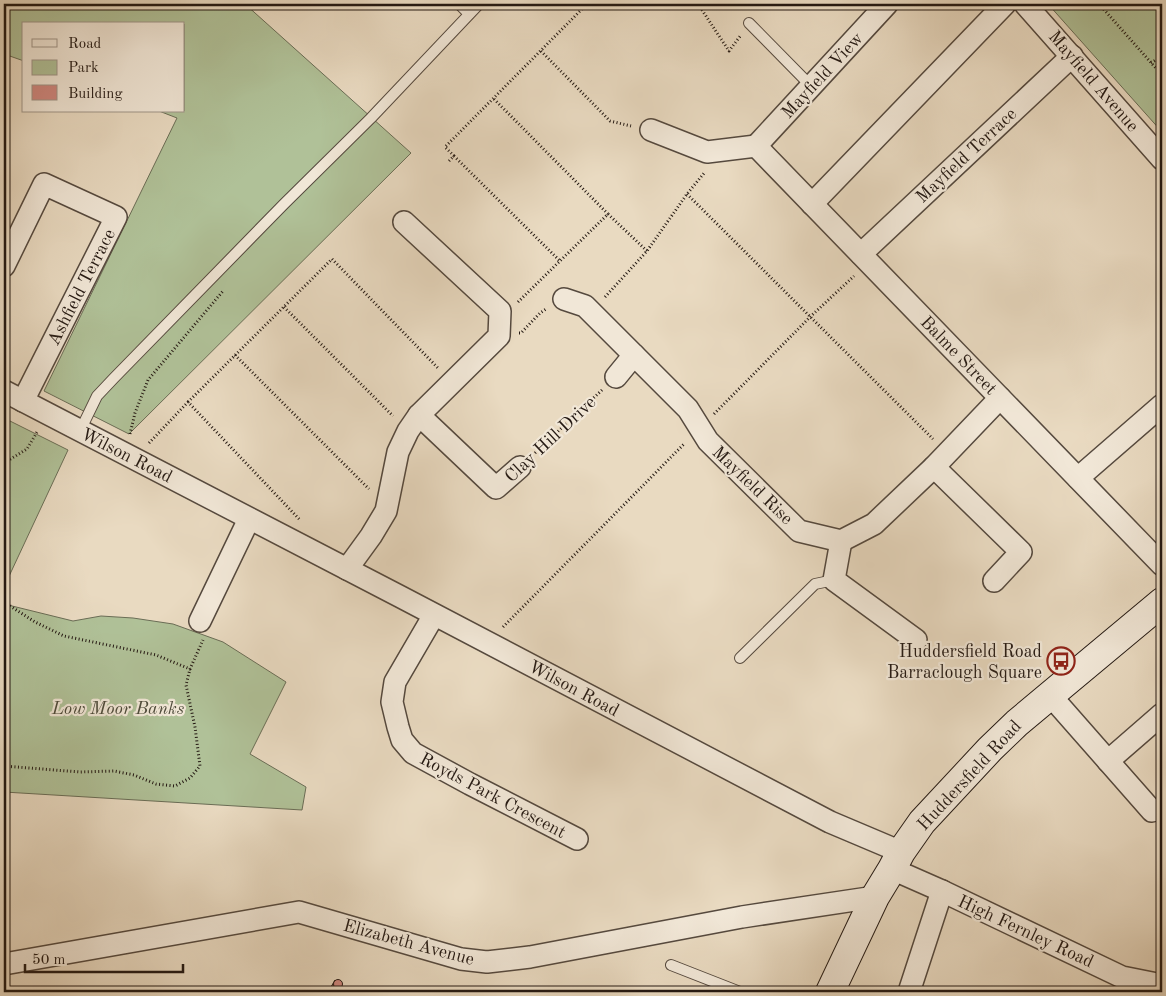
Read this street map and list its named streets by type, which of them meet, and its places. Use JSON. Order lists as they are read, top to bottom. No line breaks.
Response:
{"streets":{"main road":["Huddersfield Road"],"street":["Mayfield View","Mayfield Avenue","Mayfield Terrace","Ashfield Terrace","Balme Street","Clay Hill Drive","Wilson Road","Mayfield Rise","Royds Park Crescent","High Fernley Road","Elizabeth Avenue"]},"crossings":[["Mayfield View","Balme Street"],["Mayfield Avenue","Mayfield Terrace"],["Mayfield Terrace","Balme Street"],["Ashfield Terrace","Wilson Road"],["Wilson Road","Huddersfield Road"],["Wilson Road","Royds Park Crescent"],["Wilson Road","High Fernley Road"],["Huddersfield Road","High Fernley Road"],["Huddersfield Road","Elizabeth Avenue"]],"parks":["Low Moor Banks"],"places":{"bus stop":["Huddersfield Road Barraclough Square"]},"legend":["Road","Park","Building"],"scale_bar":"50 m"}
